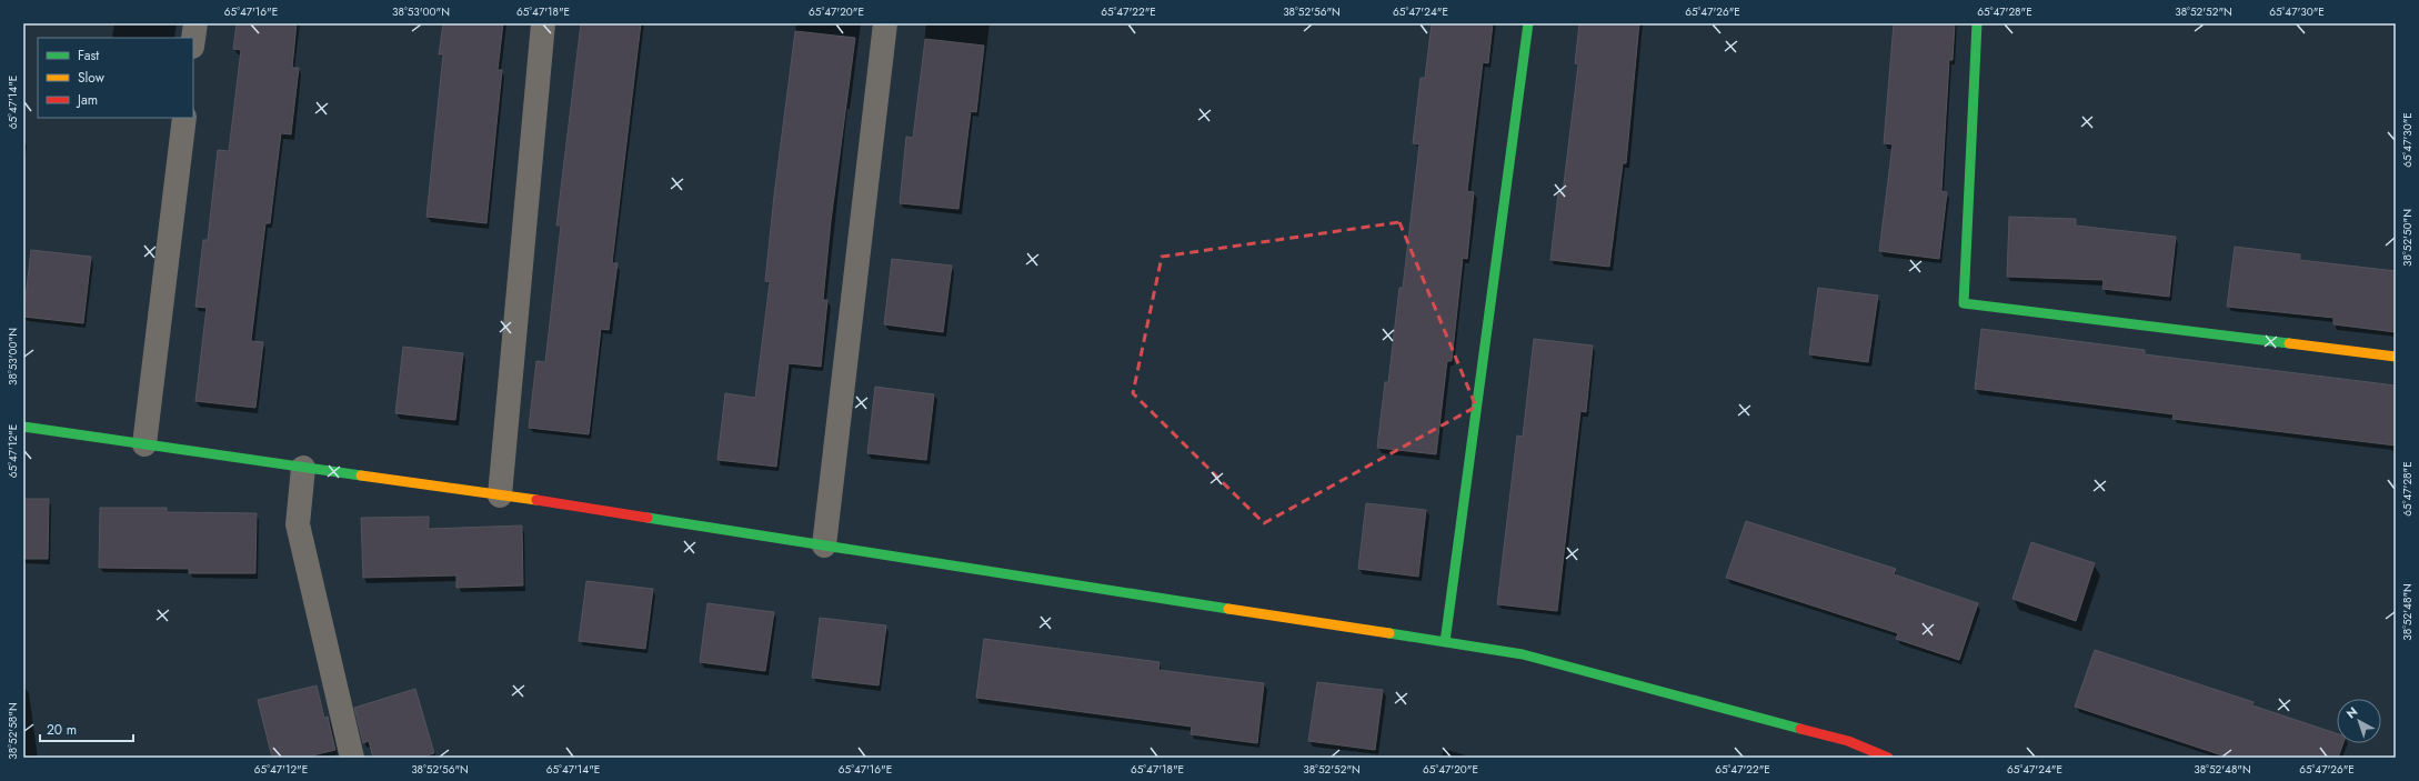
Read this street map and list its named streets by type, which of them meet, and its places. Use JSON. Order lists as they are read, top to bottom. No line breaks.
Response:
{"legend":["Fast","Slow","Jam"],"scale_bar":"20 m","north":"top left","coordinates":["65°47'16\"E","38°53'00\"N","65°47'18\"E","65°47'20\"E","65°47'22\"E","38°52'56\"N","65°47'24\"E","65°47'26\"E","65°47'28\"E","38°52'52\"N","65°47'30\"E","65°47'14\"E","38°52'50\"N","65°47'12\"E","38°52'48\"N","38°52'58\"N"]}
